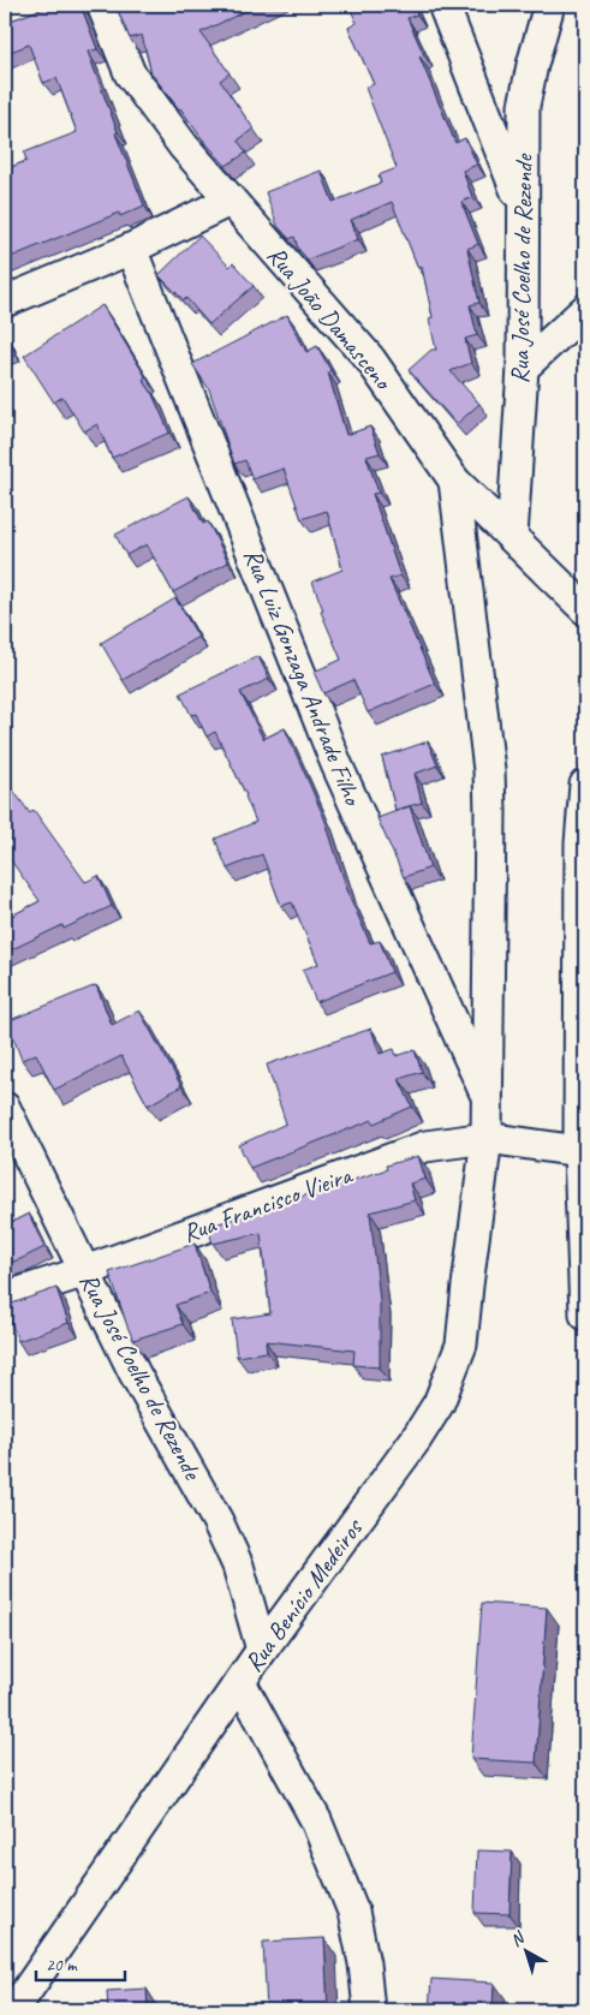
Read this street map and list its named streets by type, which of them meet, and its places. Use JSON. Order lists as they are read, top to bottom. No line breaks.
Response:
{"streets":{"street":["Rua José Coelho de Rezende","Rua João Damasceno","Rua Luiz Gonzaga Andrade Filho","Rua Francisco Vieira","Rua Benício Medeiros"]},"crossings":[["Rua José Coelho de Rezende","Rua João Damasceno"],["Rua José Coelho de Rezende","Rua Francisco Vieira"],["Rua José Coelho de Rezende","Rua Benício Medeiros"],["Rua João Damasceno","Rua Benício Medeiros"],["Rua Luiz Gonzaga Andrade Filho","Rua Benício Medeiros"],["Rua Francisco Vieira","Rua Benício Medeiros"]],"scale_bar":"20 m","north":"top left"}
